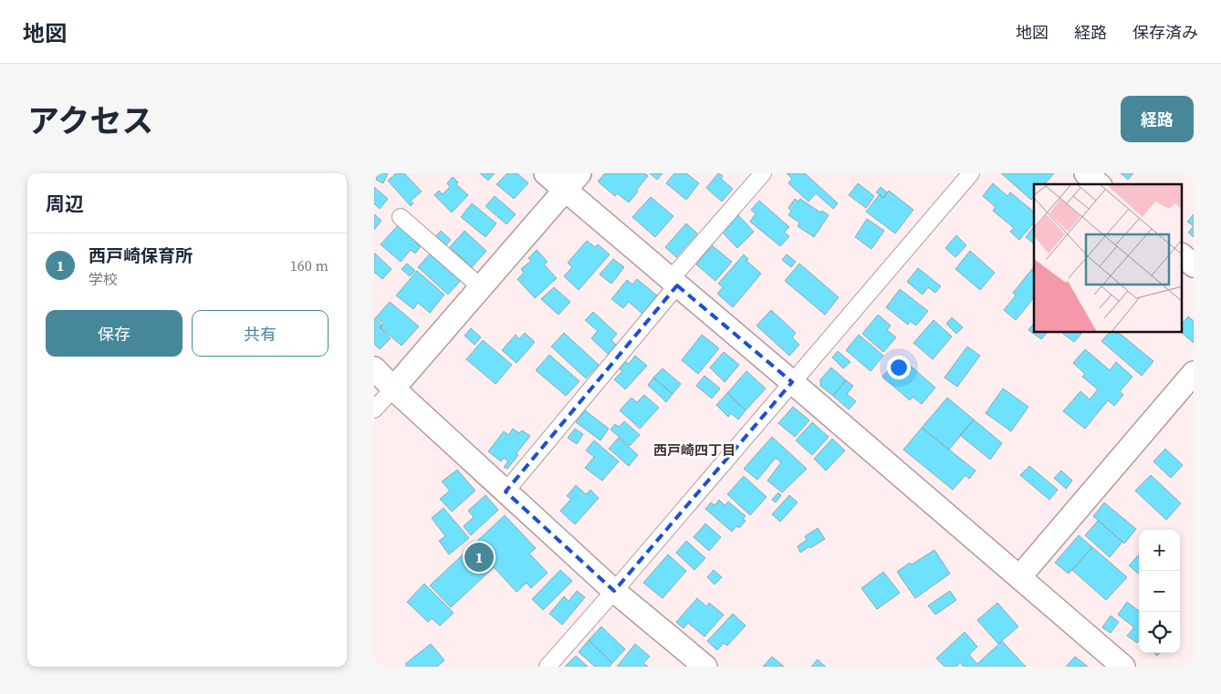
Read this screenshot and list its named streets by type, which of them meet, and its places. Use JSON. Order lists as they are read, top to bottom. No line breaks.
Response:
{"districts":["西戸崎四丁目"],"page":{"header":"地図","nav":["地図","経路","保存済み"],"title":"アクセス","buttons":["経路",["保存","共有"]],"heading":"周辺","list":[{"mark":"1","name":"西戸崎保育所","note":"学校","value":"160 m"}],"map_buttons":["+","−"],"pins":"1"}}
